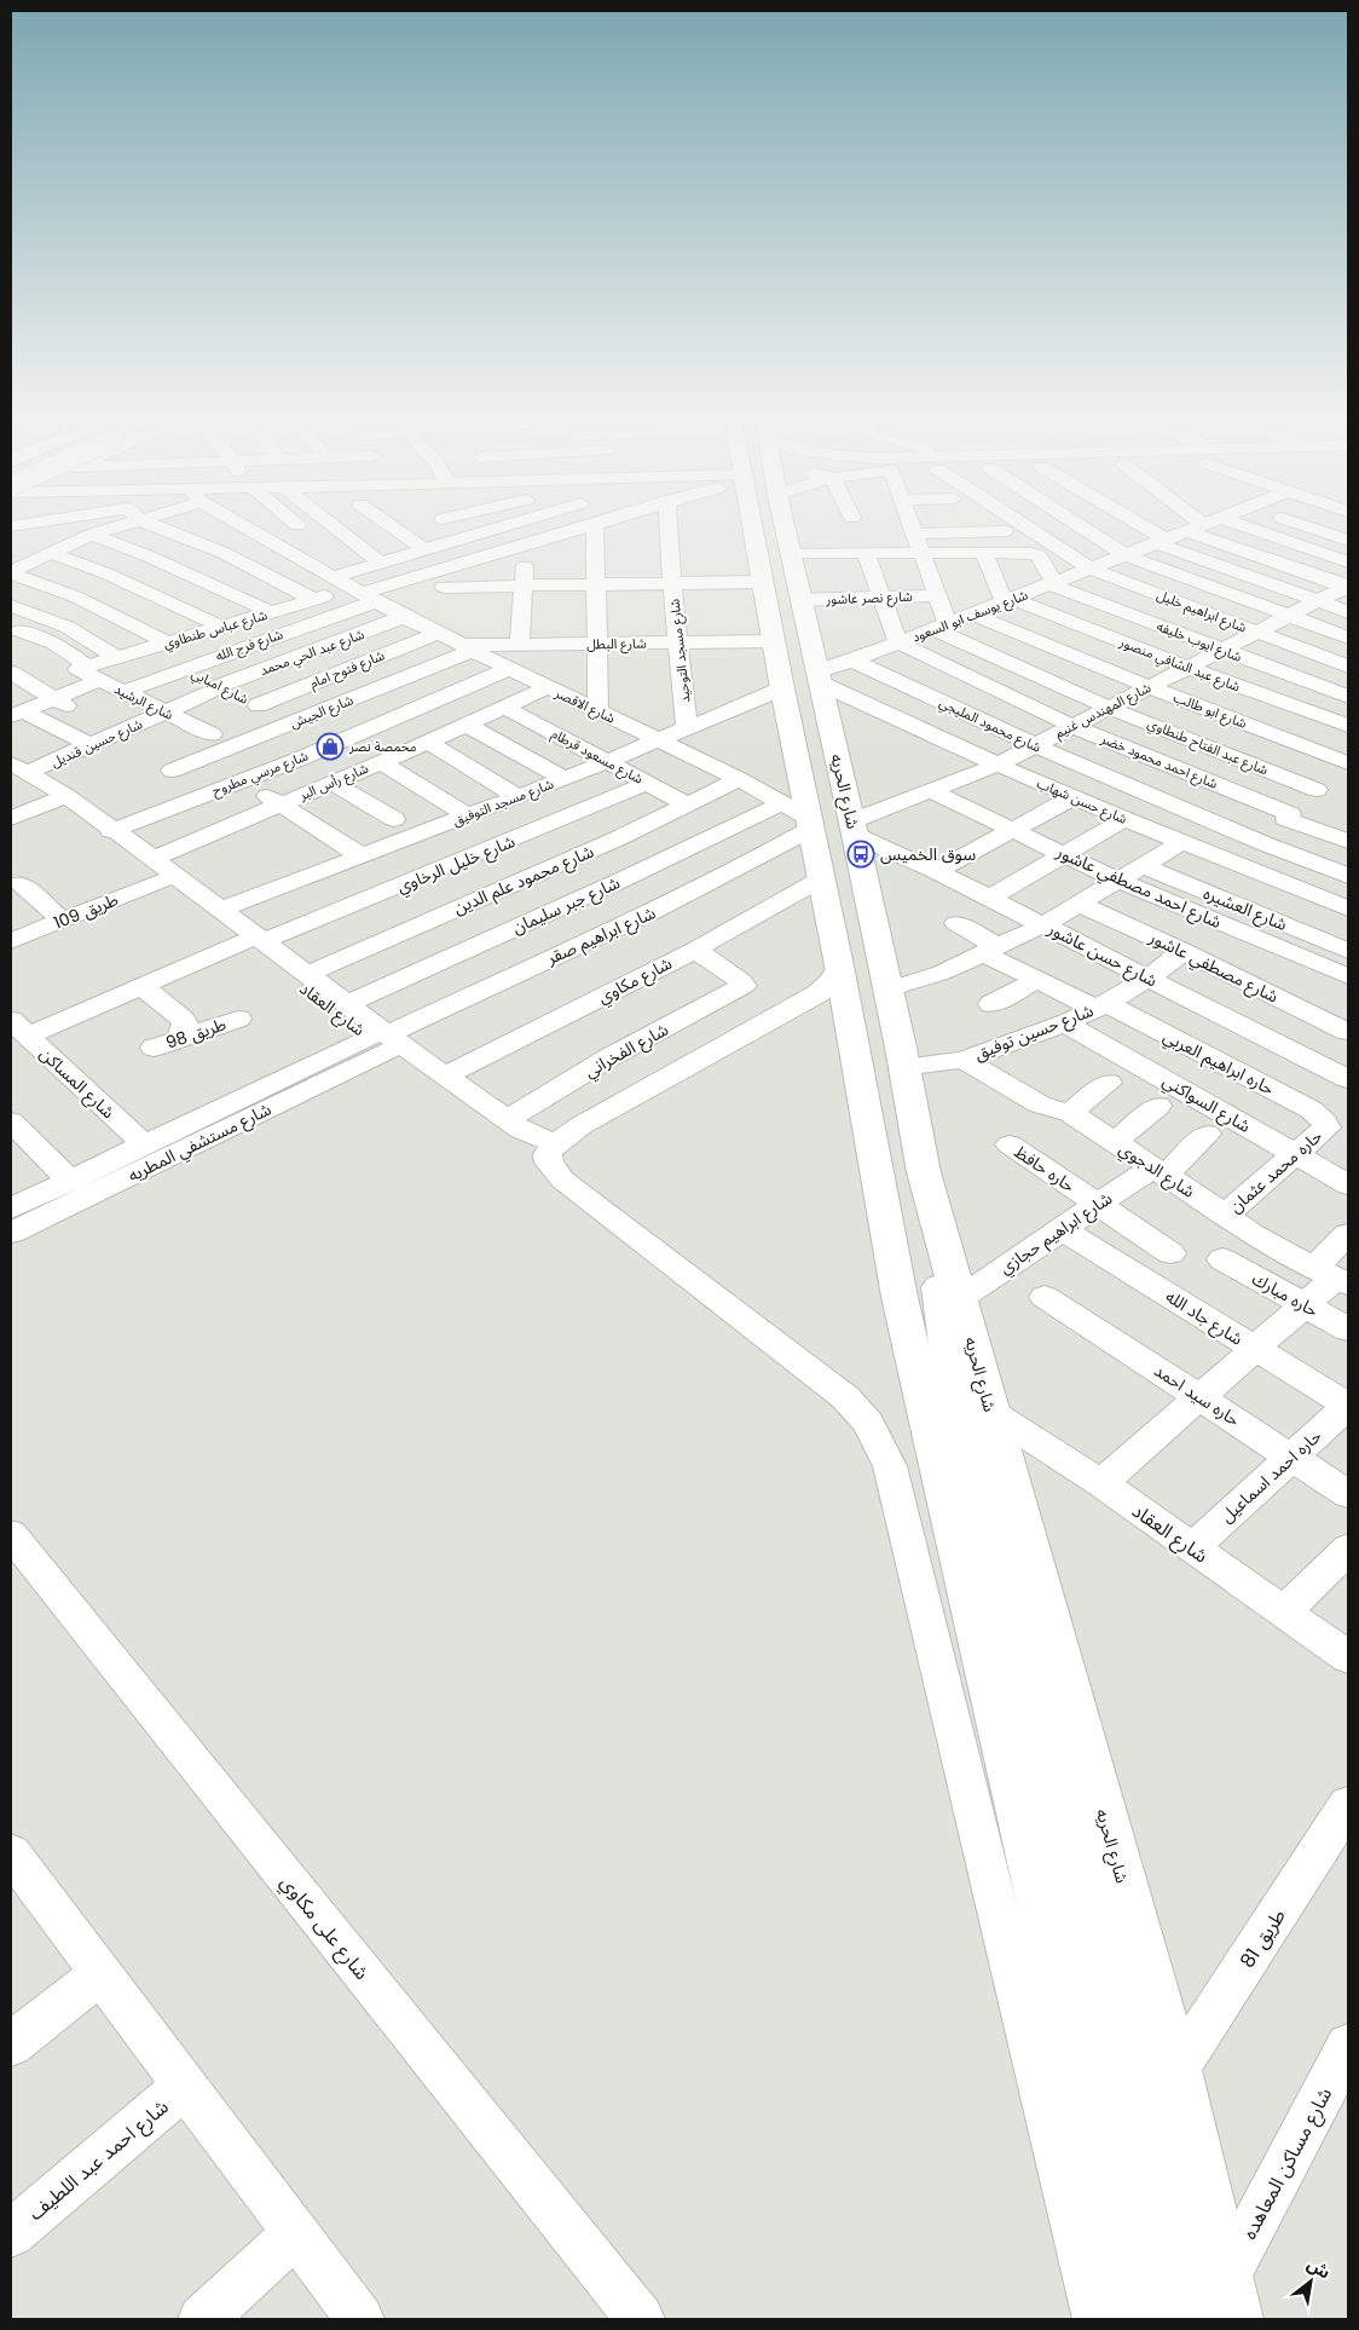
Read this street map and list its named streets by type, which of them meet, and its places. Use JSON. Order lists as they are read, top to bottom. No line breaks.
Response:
{"streets":{"main road":["شارع الحريه"],"street":["شارع نصر عاشور","شارع ابراهيم خليل","شارع يوسف ابو السعود","شارع عباس طنطاوي","شارع ايوب خليفه","شارع البطل","شارع فرج الله","شارع مسجد التوحيد","شارع عبد الحي محمد","شارع عبد الشافي منصور","شارع فتوح امام","شارع امبابي","شارع الرشيد","شارع الاقصر","شارع المهندس غنيم","شارع ابو طالب","شارع الجيش","شارع محمود المليجي","شارع حسين قنديل","شارع عبد الفتاح طنطاوي","شارع مسعود قرطام","شارع احمد محمود خضر","شارع مرسي مطروح","شارع رأس البر","شارع حسن شهاب","شارع مسجد التوفيق","شارع خليل الرخاوي","شارع محمود علم الدين","شارع احمد مصطفي عاشور","شارع جبر سليمان","شارع العشيره","طريق 109","شارع ابراهيم صقر","شارع حسن عاشور","شارع مصطفي عاشور","شارع مكاوي","شارع العقاد","شارع حسين توفيق","طريق 98","شارع الفخراني","حاره ابراهيم العربي","شارع المساكن","شارع السواكني","شارع مستشفي المطريه","حاره حافظ","شارع الدجوي","حاره محمد عثمان","شارع ابراهيم حجازي","حاره مبارك","شارع جاد الله","حاره سيد احمد","حاره احمد اسماعيل","شارع على مكاوي","طريق 81","شارع احمد عبد اللطيف","شارع مساكن المعاهده"]},"crossings":[["شارع نصر عاشور","شارع الحريه"],["شارع ابراهيم خليل","شارع يوسف ابو السعود"],["شارع ابراهيم خليل","شارع المهندس غنيم"],["شارع يوسف ابو السعود","شارع ايوب خليفه"],["شارع يوسف ابو السعود","شارع عبد الشافي منصور"],["شارع يوسف ابو السعود","شارع ابو طالب"],["شارع يوسف ابو السعود","شارع محمود المليجي"],["شارع يوسف ابو السعود","شارع عبد الفتاح طنطاوي"],["شارع يوسف ابو السعود","شارع احمد محمود خضر"],["شارع يوسف ابو السعود","شارع الحريه"],["شارع يوسف ابو السعود","شارع حسن شهاب"],["شارع عباس طنطاوي","شارع فرج الله"],["شارع عباس طنطاوي","شارع امبابي"],["شارع عباس طنطاوي","شارع الرشيد"],["شارع عباس طنطاوي","شارع الاقصر"],["شارع ايوب خليفه","شارع المهندس غنيم"],["شارع البطل","شارع مسجد التوحيد"],["شارع البطل","شارع الاقصر"],["شارع البطل","شارع الجيش"],["شارع البطل","شارع الحريه"],["شارع فرج الله","شارع امبابي"],["شارع فرج الله","شارع الرشيد"],["شارع فرج الله","شارع الاقصر"],["شارع مسجد التوحيد","شارع مسجد التوفيق"],["شارع عبد الحي محمد","شارع امبابي"],["شارع عبد الحي محمد","شارع الرشيد"],["شارع عبد الحي محمد","شارع الاقصر"],["شارع عبد الحي محمد","شارع حسين قنديل"],["شارع عبد الشافي منصور","شارع المهندس غنيم"],["شارع فتوح امام","شارع امبابي"],["شارع فتوح امام","شارع الاقصر"],["شارع امبابي","شارع الجيش"],["شارع الرشيد","شارع حسين قنديل"],["شارع الاقصر","شارع الجيش"],["شارع الاقصر","شارع مرسي مطروح"],["شارع الاقصر","شارع رأس البر"],["شارع الاقصر","شارع الحريه"],["شارع الاقصر","شارع مسجد التوفيق"],["شارع الاقصر","شارع محمود علم الدين"],["شارع الاقصر","شارع جبر سليمان"],["شارع الاقصر","شارع ابراهيم صقر"],["شارع المهندس غنيم","شارع ابو طالب"],["شارع المهندس غنيم","شارع محمود المليجي"],["شارع المهندس غنيم","شارع عبد الفتاح طنطاوي"],["شارع المهندس غنيم","شارع احمد محمود خضر"],["شارع المهندس غنيم","شارع الحريه"],["شارع المهندس غنيم","شارع حسن شهاب"],["شارع المهندس غنيم","شارع احمد مصطفي عاشور"],["شارع المهندس غنيم","شارع حسن عاشور"],["شارع ابو طالب","شارع عبد الفتاح طنطاوي"],["شارع حسين قنديل","شارع العقاد"],["شارع مسعود قرطام","شارع رأس البر"],["شارع مسعود قرطام","شارع مسجد التوفيق"],["شارع مسعود قرطام","شارع خليل الرخاوي"],["شارع مسعود قرطام","شارع محمود علم الدين"],["شارع مرسي مطروح","شارع العقاد"],["شارع رأس البر","طريق 109"],["شارع رأس البر","شارع العقاد"],["شارع الحريه","شارع حسن شهاب"],["شارع الحريه","شارع مسجد التوفيق"],["شارع الحريه","شارع ابراهيم صقر"],["شارع الحريه","شارع حسن عاشور"],["شارع الحريه","شارع مكاوي"],["شارع الحريه","شارع العقاد"],["شارع الحريه","شارع حسين توفيق"],["شارع الحريه","شارع ابراهيم حجازي"],["شارع الحريه","طريق 81"],["شارع الحريه","شارع مساكن المعاهده"],["شارع مسجد التوفيق","شارع العقاد"],["شارع خليل الرخاوي","شارع العقاد"],["شارع خليل الرخاوي","شارع المساكن"],["شارع محمود علم الدين","شارع العقاد"],["شارع جبر سليمان","شارع العقاد"],["طريق 109","شارع العقاد"],["شارع ابراهيم صقر","شارع العقاد"],["شارع ابراهيم صقر","شارع مستشفي المطريه"],["شارع حسن عاشور","شارع حسين توفيق"],["شارع مصطفي عاشور","شارع حسين توفيق"],["شارع مكاوي","شارع العقاد"],["شارع مكاوي","شارع الفخراني"],["شارع العقاد","شارع الفخراني"],["شارع العقاد","شارع مستشفي المطريه"],["شارع العقاد","حاره احمد اسماعيل"],["شارع حسين توفيق","حاره ابراهيم العربي"],["شارع حسين توفيق","شارع السواكني"],["شارع حسين توفيق","شارع الدجوي"],["حاره ابراهيم العربي","حاره محمد عثمان"],["شارع المساكن","شارع مستشفي المطريه"],["شارع السواكني","حاره محمد عثمان"],["حاره حافظ","شارع ابراهيم حجازي"],["شارع الدجوي","حاره محمد عثمان"],["شارع الدجوي","شارع ابراهيم حجازي"],["شارع ابراهيم حجازي","شارع جاد الله"],["شارع جاد الله","حاره احمد اسماعيل"],["حاره سيد احمد","حاره احمد اسماعيل"]],"places":{"shop":["محمصة نصر"],"bus stop":["سوق الخميس"]},"north":"top right"}
